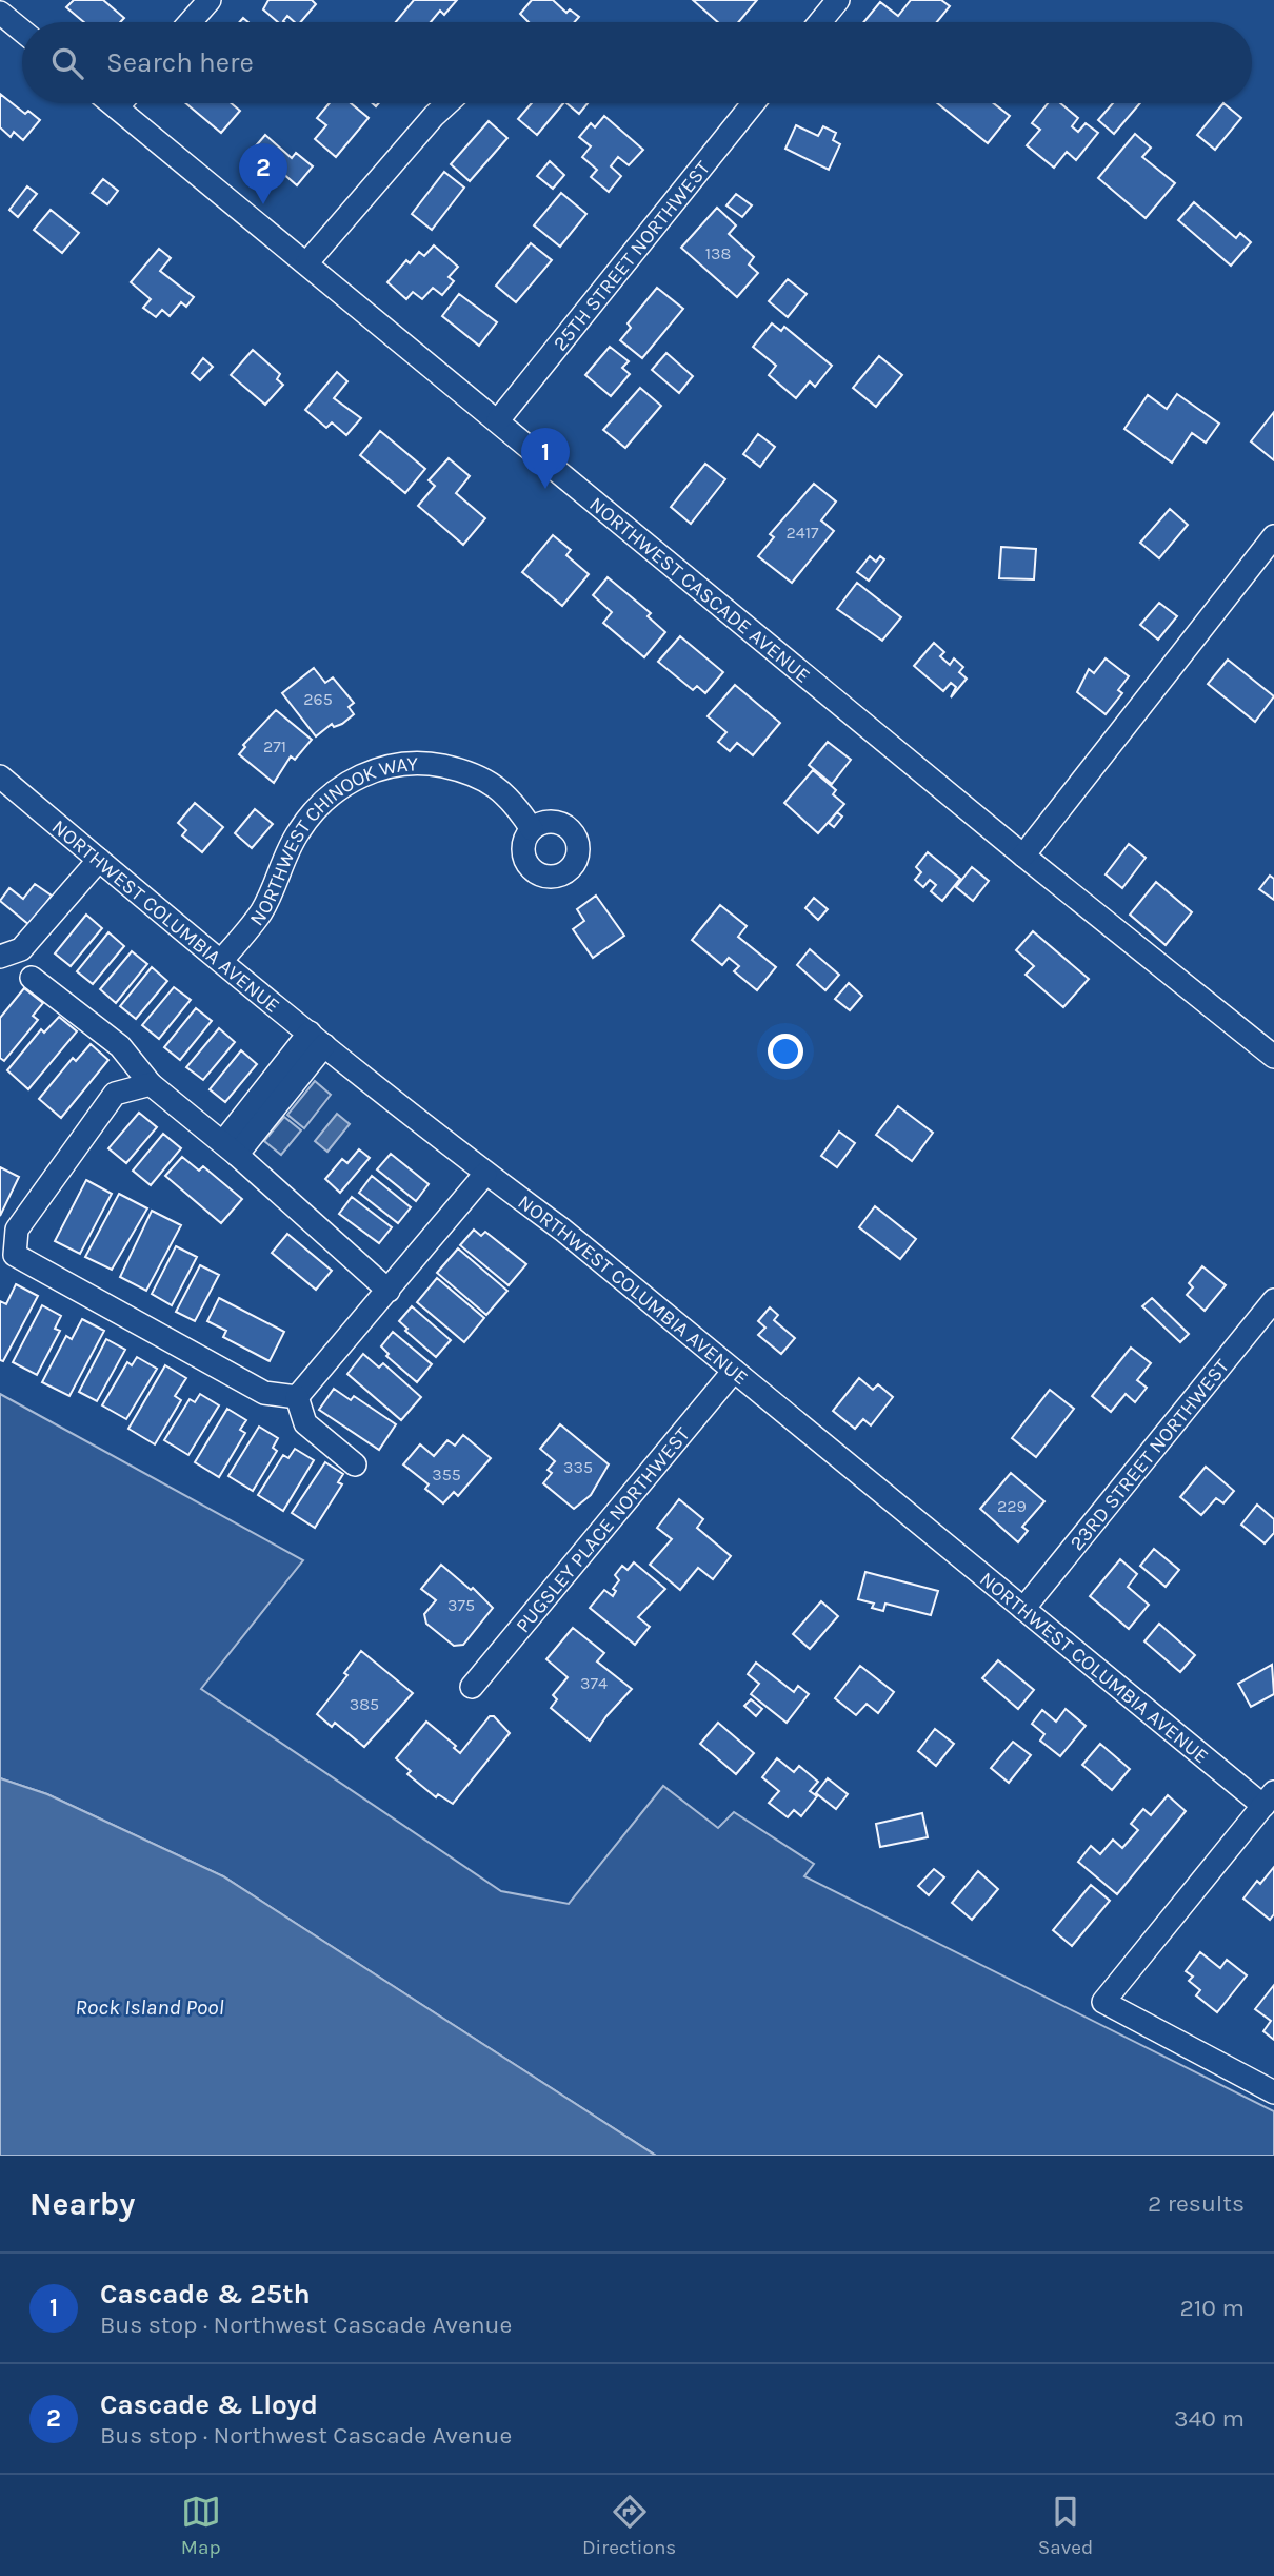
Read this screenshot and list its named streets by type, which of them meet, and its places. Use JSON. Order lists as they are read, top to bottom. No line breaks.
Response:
{"streets":{"street":["25TH STREET NORTHWEST","NORTHWEST CASCADE AVENUE","NORTHWEST CHINOOK WAY","NORTHWEST COLUMBIA AVENUE","23RD STREET NORTHWEST","PUGSLEY PLACE NORTHWEST"]},"crossings":[["25TH STREET NORTHWEST","NORTHWEST CASCADE AVENUE"],["NORTHWEST CHINOOK WAY","NORTHWEST COLUMBIA AVENUE"],["NORTHWEST COLUMBIA AVENUE","23RD STREET NORTHWEST"],["NORTHWEST COLUMBIA AVENUE","PUGSLEY PLACE NORTHWEST"]],"water":["Rock Island Pool"],"house_numbers":["138","2417","265","271","335","355","229","375","374","385"],"page":{"search":"Search here","pins":["2","1"],"heading":["Nearby","2 results"],"list":[{"mark":"1","name":"Cascade & 25th","note":"Bus stop · Northwest Cascade Avenue","value":"210 m"},{"mark":"2","name":"Cascade & Lloyd","note":"Bus stop · Northwest Cascade Avenue","value":"340 m"}],"nav":["Map","Directions","Saved"]}}
